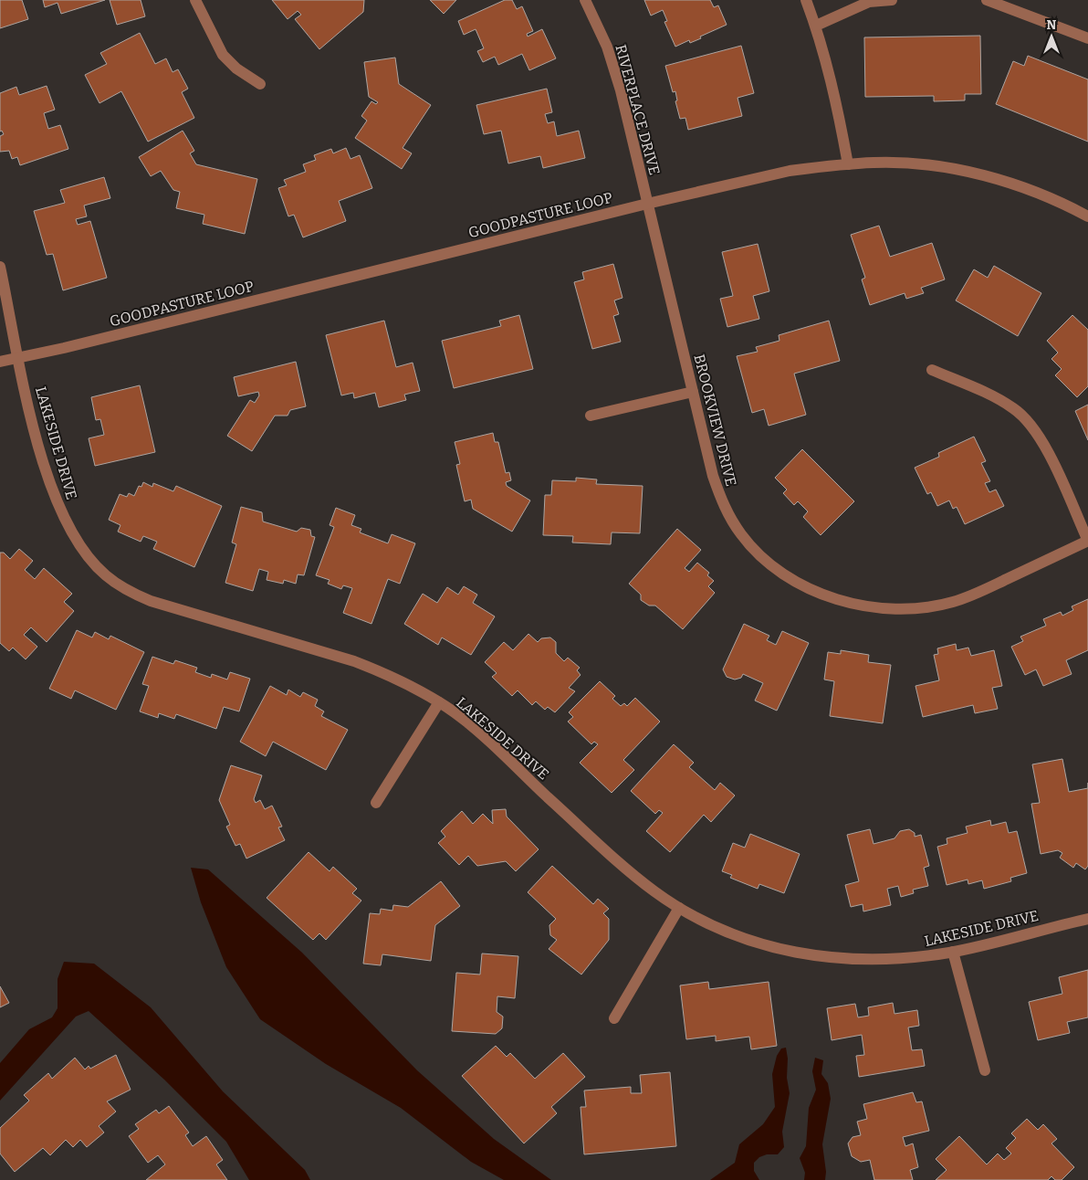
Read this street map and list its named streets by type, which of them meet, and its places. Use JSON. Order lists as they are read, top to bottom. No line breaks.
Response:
{"streets":{"street":["RIVERPLACE DRIVE","GOODPASTURE LOOP","BROOKVIEW DRIVE","LAKESIDE DRIVE"]},"crossings":[["RIVERPLACE DRIVE","GOODPASTURE LOOP"],["RIVERPLACE DRIVE","BROOKVIEW DRIVE"],["GOODPASTURE LOOP","BROOKVIEW DRIVE"],["GOODPASTURE LOOP","LAKESIDE DRIVE"]],"north":"top"}
